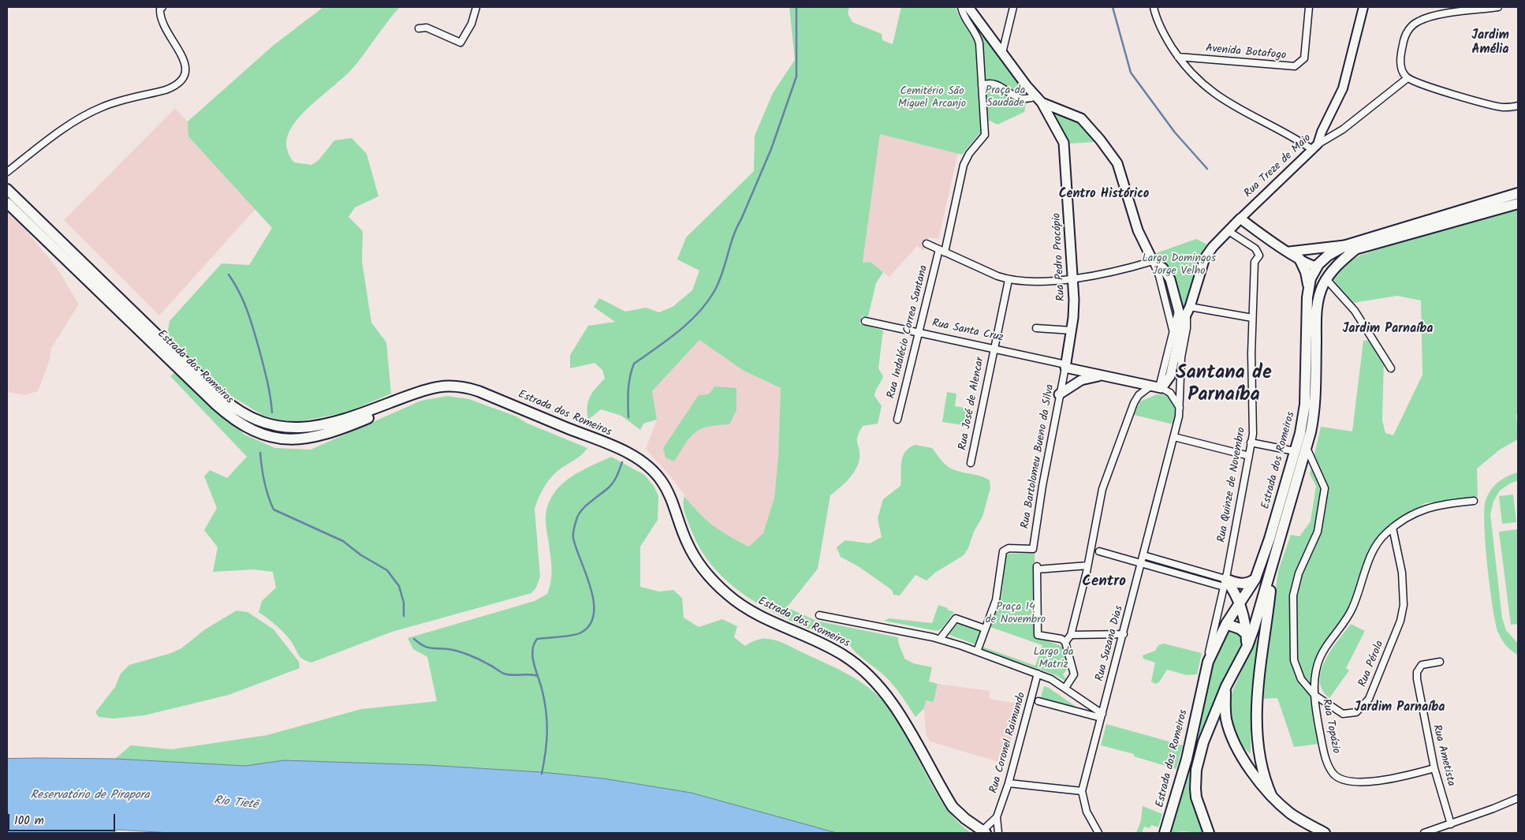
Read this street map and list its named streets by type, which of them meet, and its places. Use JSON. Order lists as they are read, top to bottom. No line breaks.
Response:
{"streets":{"main road":["Rua Treze de Maio","Rua Pedro Procópio","Rua Santa Cruz","Estrada dos Romeiros"],"street":["Avenida Botafogo","Rua Indalécio Correa Santana","Rua José de Alencar","Rua Bartolomeu Bueno da Silva","Rua Quinze de Novembro","Rua Suzana Dias","Rua Pérola","Rua Topázio","Rua Coronel Raimundo","Rua Ametista"]},"crossings":[["Rua Treze de Maio","Rua Quinze de Novembro"],["Rua Treze de Maio","Rua Suzana Dias"],["Rua Pedro Procópio","Rua Santa Cruz"],["Rua Pedro Procópio","Rua Bartolomeu Bueno da Silva"],["Rua Santa Cruz","Rua Indalécio Correa Santana"],["Rua Santa Cruz","Rua José de Alencar"],["Rua Santa Cruz","Rua Bartolomeu Bueno da Silva"],["Estrada dos Romeiros","Rua Quinze de Novembro"],["Estrada dos Romeiros","Rua Coronel Raimundo"],["Rua Pérola","Rua Topázio"],["Rua Topázio","Rua Ametista"]],"districts":["Jardim Amélia","Centro Histórico","Jardim Parnaíba","Santana de Parnaíba","Centro","Jardim Parnaíba"],"water":["Reservatório de Pirapora","Rio Tietê"],"parks":["Praça da Saudade","Cemitério São Miguel Arcanjo","Largo Domingos Jorge Velho","Praça 14 de Novembro","Largo da Matriz"],"scale_bar":"100 m"}
